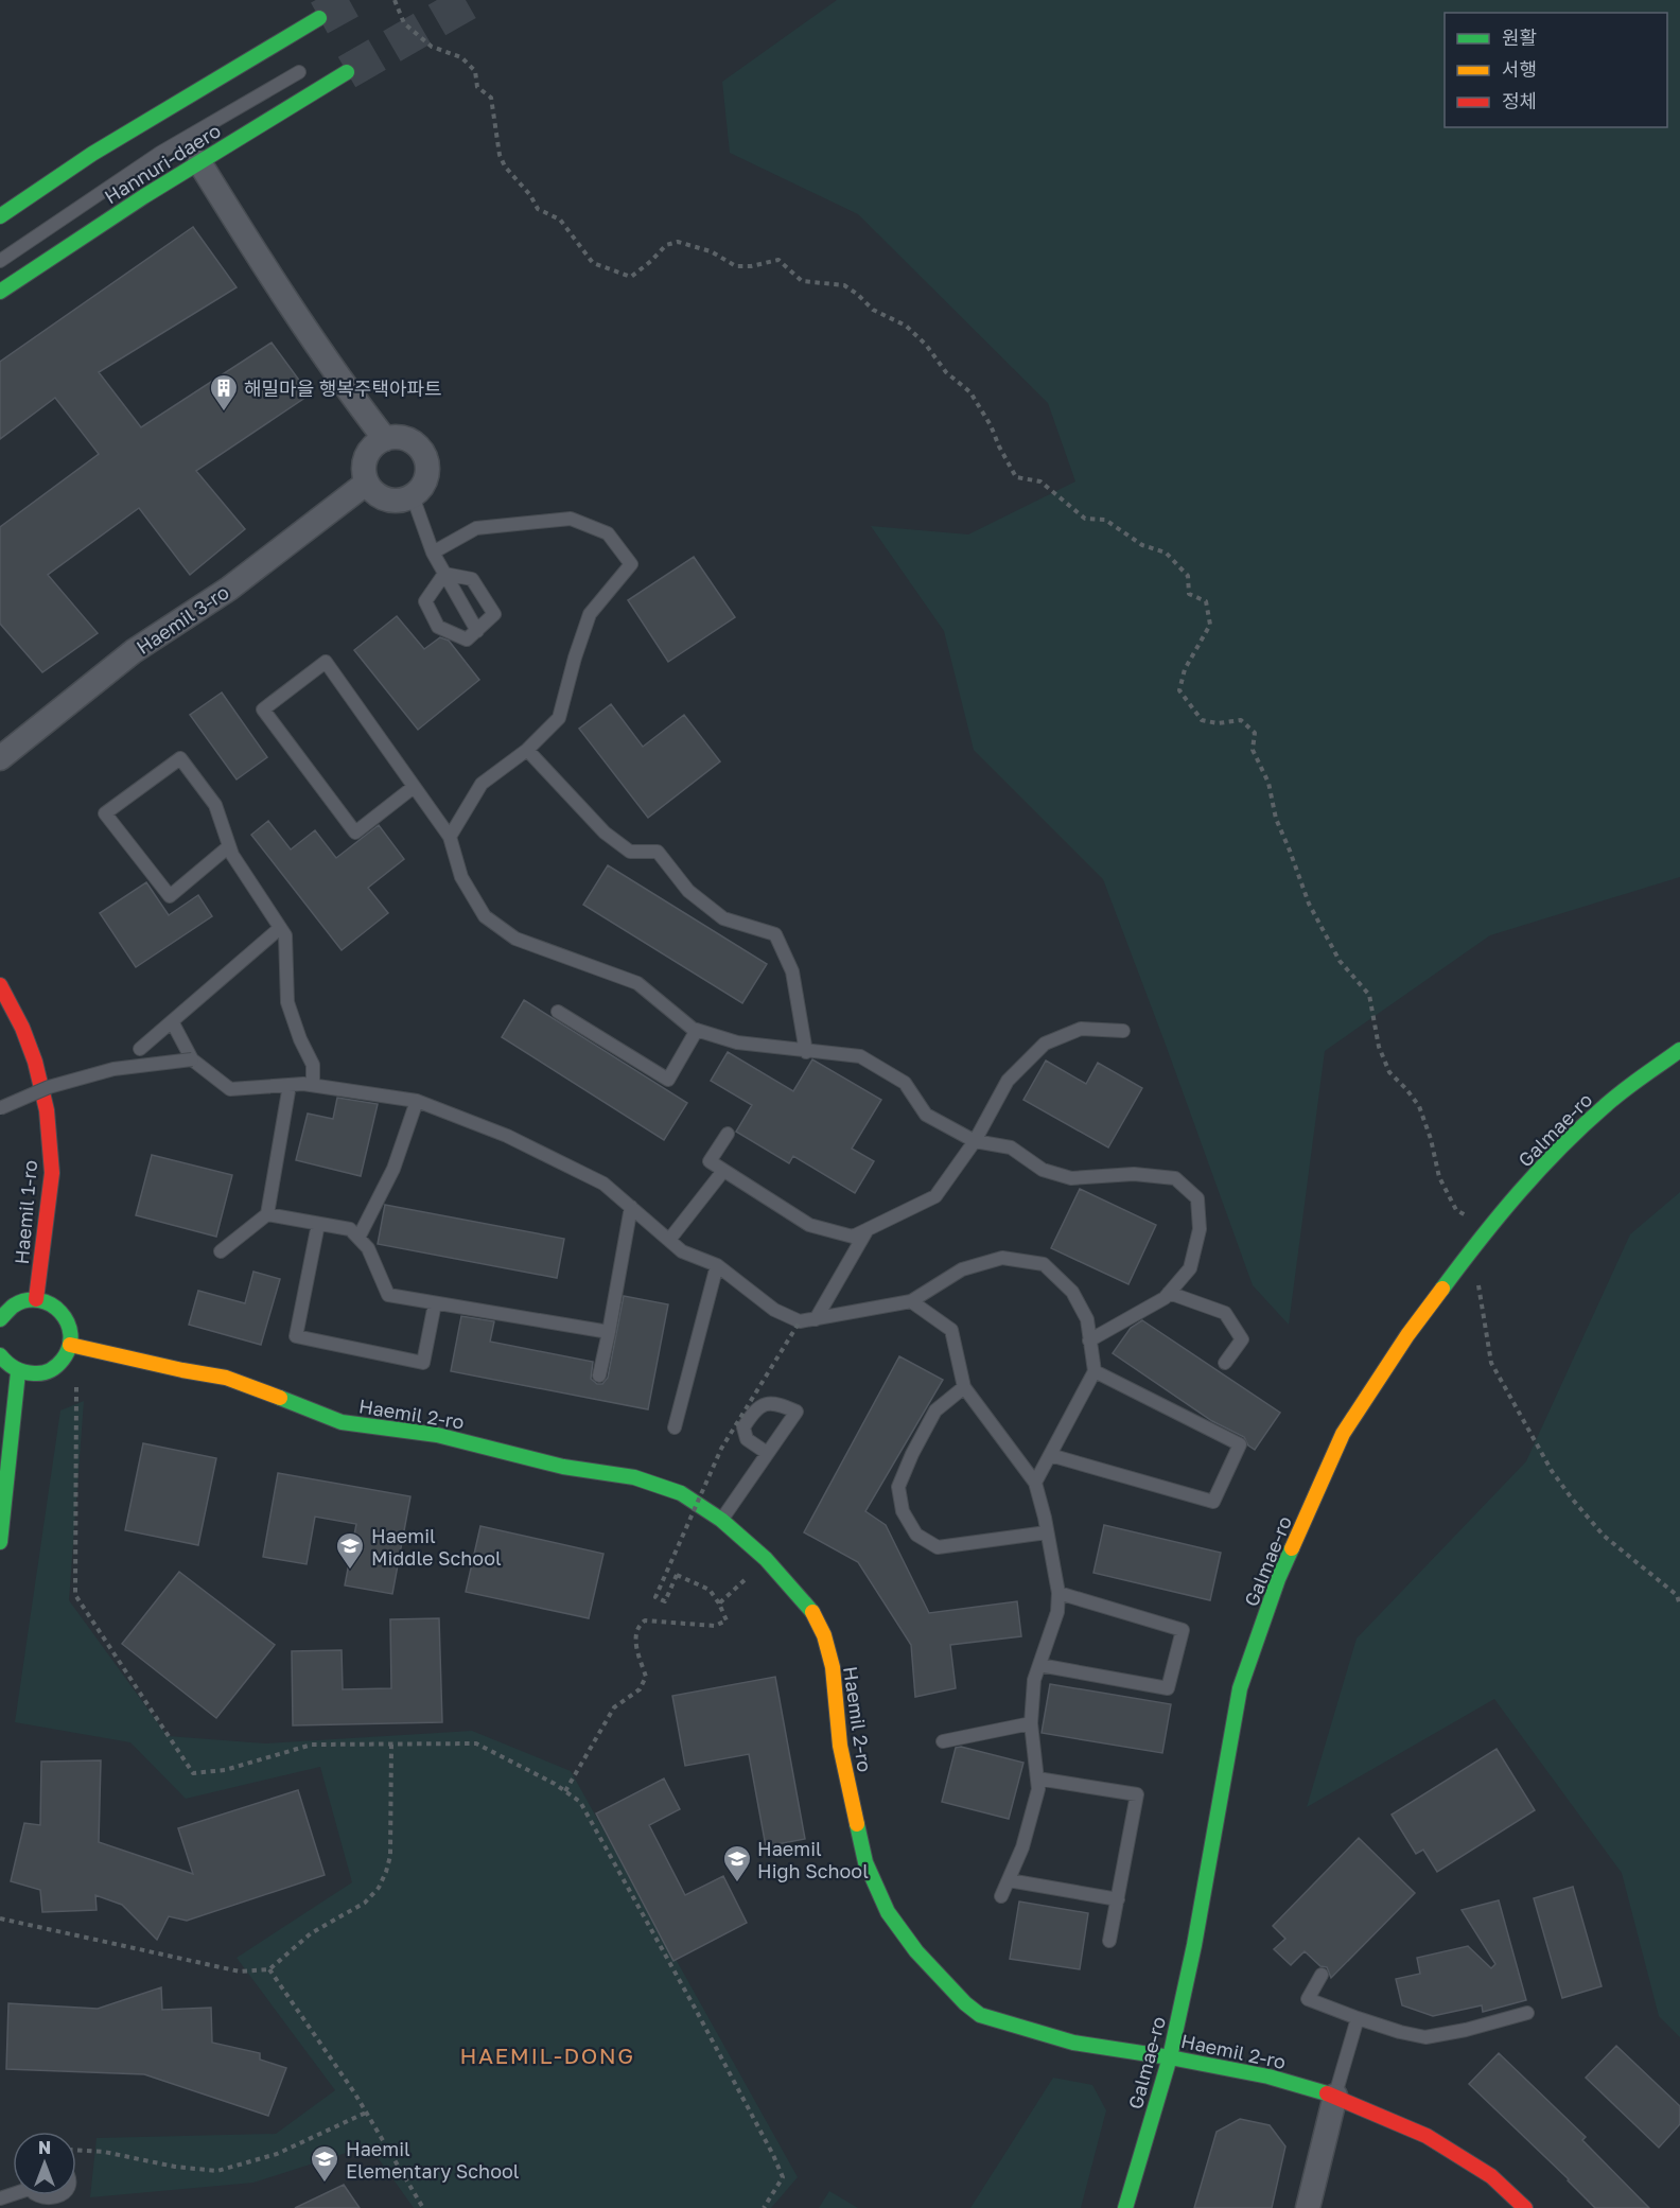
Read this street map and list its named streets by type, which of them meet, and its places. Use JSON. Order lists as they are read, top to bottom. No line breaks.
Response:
{"streets":{"street":["Hannuri-daero","Haemil 3-ro","Galmae-ro","Haemil 1-ro","Haemil 2-ro"]},"crossings":[["Galmae-ro","Haemil 2-ro"]],"districts":["HAEMIL-DONG"],"places":{"building":["해밀마을 행복주택아파트"],"school or university":["Haemil Middle School","Haemil High School","Haemil Elementary School"]},"legend":["원활","서행","정체"],"north":"top"}
